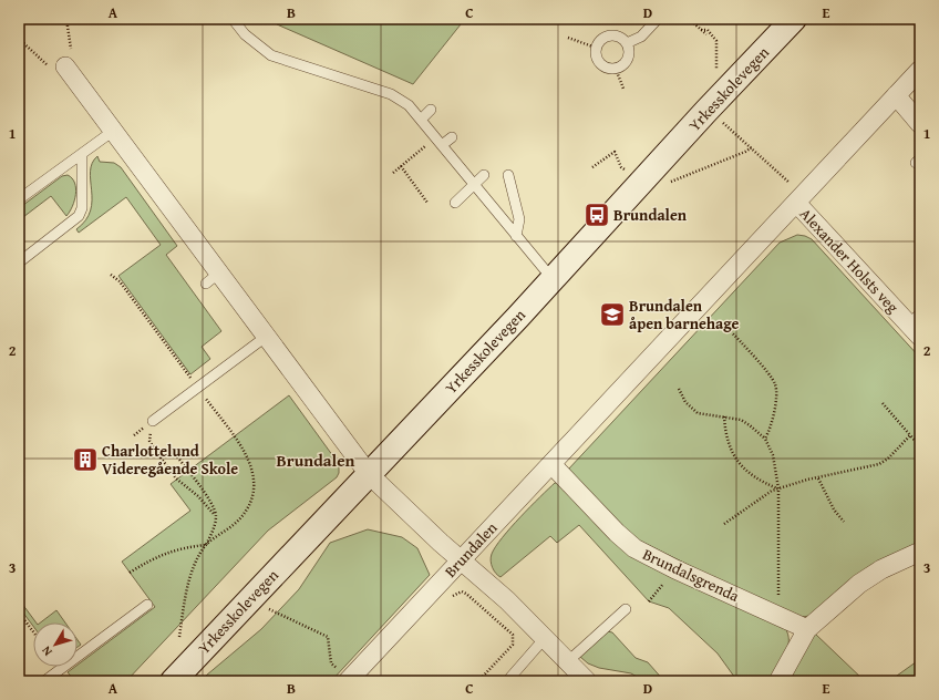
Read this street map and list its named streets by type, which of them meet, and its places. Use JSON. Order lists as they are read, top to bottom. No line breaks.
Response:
{"streets":{"street":["Yrkesskolevegen","Alexander Holsts veg","Brundalen","Brundalsgrenda"]},"crossings":[["Alexander Holsts veg","Brundalen"],["Brundalen","Brundalsgrenda"]],"districts":["Brundalen"],"places":{"bus stop":["Brundalen"],"school or university":["Brundalen åpen barnehage"],"building":["Charlottelund Videregående Skole"]},"north":"bottom left","grid":{"columns":["A","B","C","D","E"],"rows":["1","2","3"]}}
